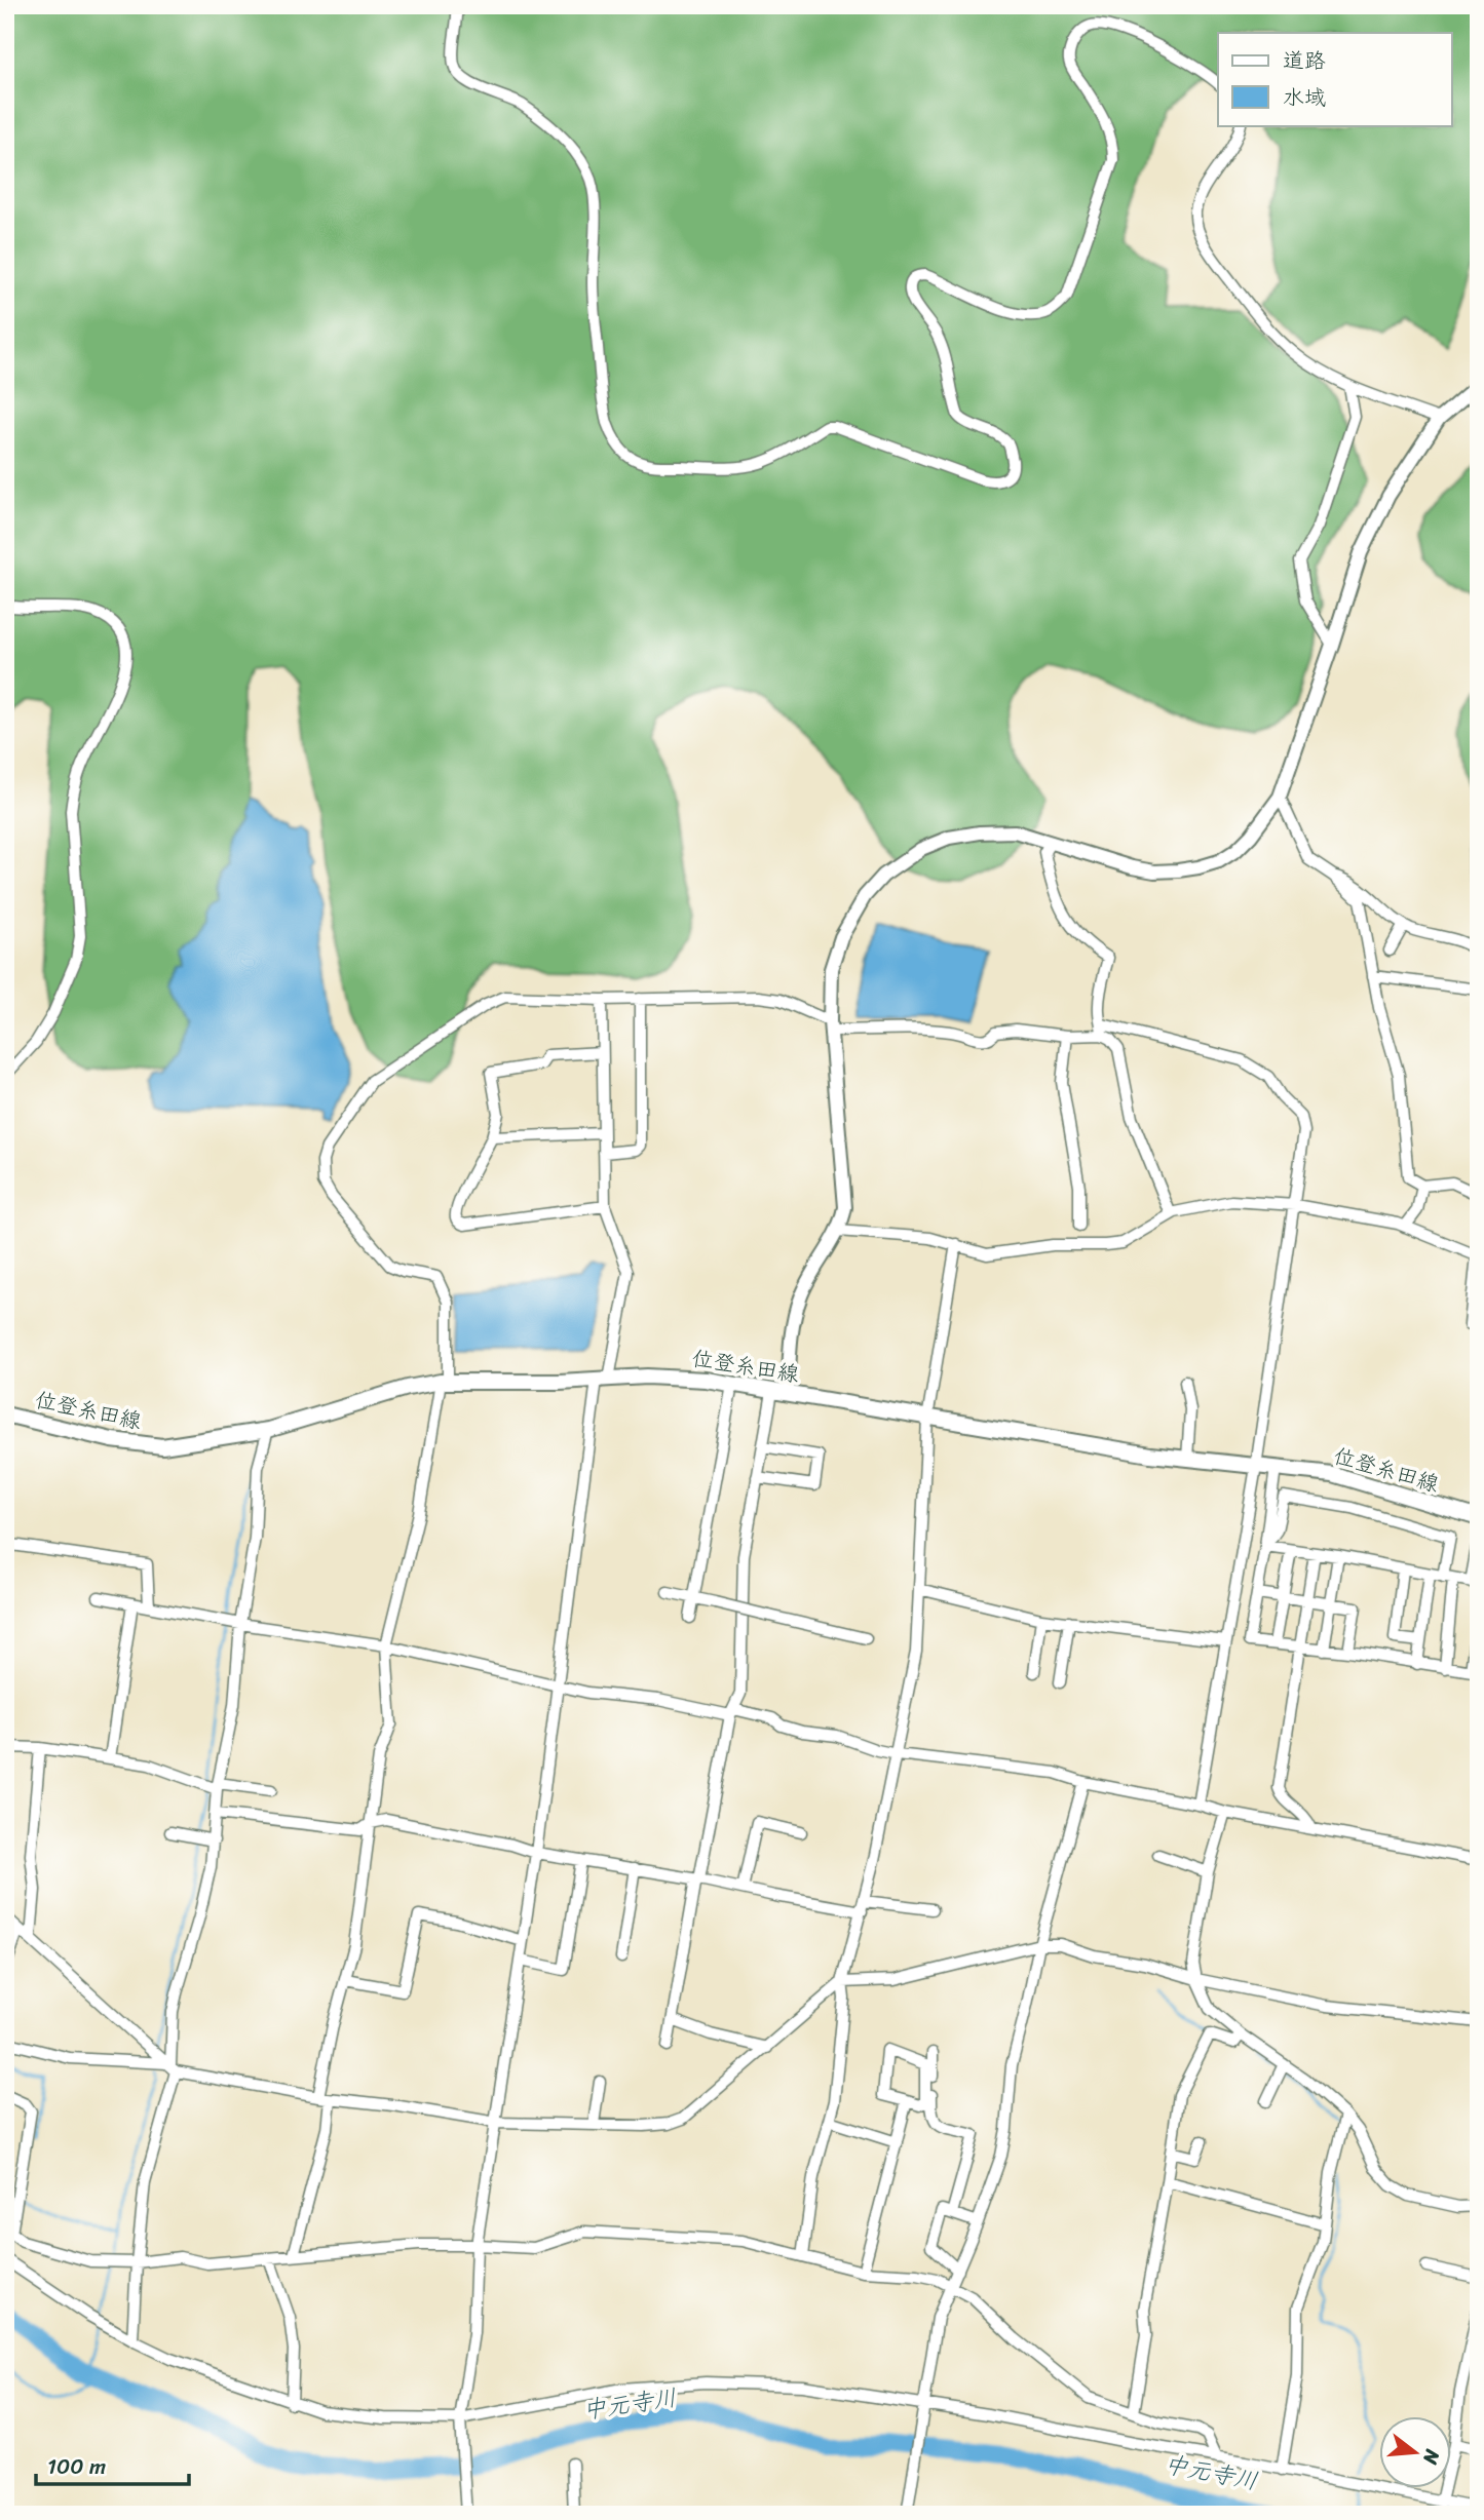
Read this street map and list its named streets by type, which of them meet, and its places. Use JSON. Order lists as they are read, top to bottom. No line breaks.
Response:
{"streets":{"main road":["位登糸田線"]},"water":["中元寺川"],"legend":["道路","水域"],"scale_bar":"100 m","north":"right"}
